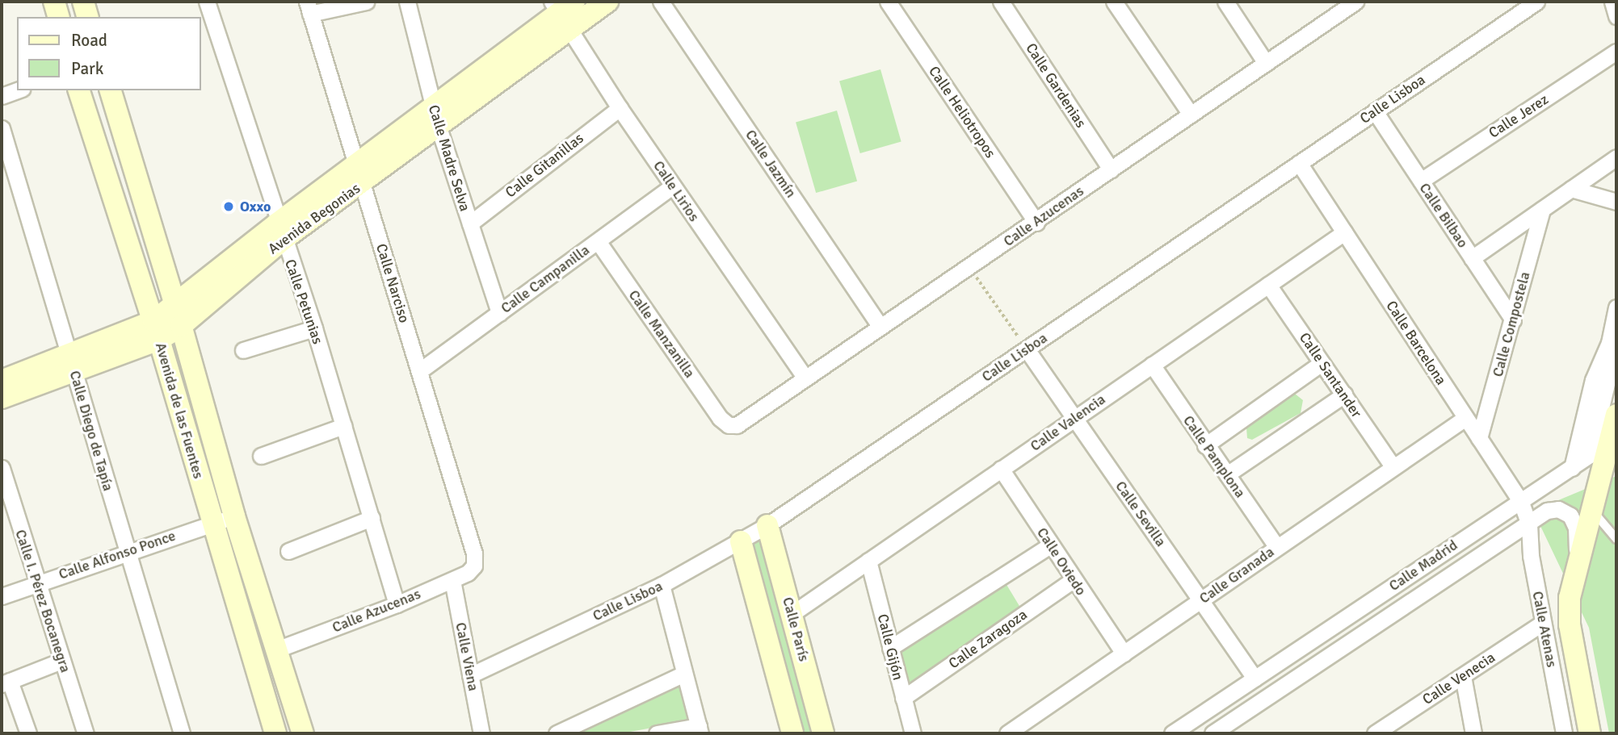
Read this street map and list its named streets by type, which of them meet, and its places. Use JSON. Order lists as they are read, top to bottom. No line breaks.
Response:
{"streets":{"main road":["Avenida Begonias","Avenida de las Fuentes","Calle París"],"street":["Calle Gardenias","Calle Lisboa","Calle Heliotropos","Calle Jerez","Calle Madre Selva","Calle Jazmín","Calle Gitanillas","Calle Lirios","Calle Bilbao","Calle Azucenas","Calle Campanilla","Calle Narciso","Calle Petunias","Calle Compostela","Calle Manzanilla","Calle Barcelona","Calle Santander","Calle Valencia","Calle Diego de Tapía","Calle Pamplona","Calle Sevilla","Calle Alfonso Ponce","Calle Oviedo","Calle Madrid","Calle Granada","Calle I. Pérez Bocanegra","Calle Atenas","Calle Zaragoza","Calle Gijón","Calle Viena","Calle Venecia"]},"crossings":[["Calle Gardenias","Calle Azucenas"],["Calle Lisboa","Calle Bilbao"],["Calle Lisboa","Calle Barcelona"],["Calle Lisboa","Calle Sevilla"],["Calle Lisboa","Calle París"],["Calle Lisboa","Calle Viena"],["Calle Heliotropos","Calle Azucenas"],["Calle Jerez","Calle Bilbao"],["Calle Madre Selva","Calle Gitanillas"],["Calle Madre Selva","Avenida Begonias"],["Calle Madre Selva","Calle Campanilla"],["Calle Jazmín","Calle Azucenas"],["Calle Gitanillas","Calle Lirios"],["Calle Lirios","Calle Azucenas"],["Calle Lirios","Avenida Begonias"],["Calle Lirios","Calle Campanilla"],["Calle Bilbao","Calle Compostela"],["Calle Azucenas","Calle Narciso"],["Calle Azucenas","Calle Petunias"],["Calle Azucenas","Calle Manzanilla"],["Calle Azucenas","Avenida de las Fuentes"],["Calle Azucenas","Calle Viena"],["Avenida Begonias","Calle Narciso"],["Avenida Begonias","Calle Petunias"],["Avenida Begonias","Avenida de las Fuentes"],["Avenida Begonias","Calle Diego de Tapía"],["Calle Campanilla","Calle Narciso"],["Calle Campanilla","Calle Manzanilla"],["Calle Compostela","Calle Barcelona"],["Calle Barcelona","Calle Valencia"],["Calle Barcelona","Calle Madrid"],["Calle Barcelona","Calle Granada"],["Calle Barcelona","Calle Atenas"],["Calle Santander","Calle Valencia"],["Calle Santander","Calle Granada"],["Avenida de las Fuentes","Calle Alfonso Ponce"],["Calle Valencia","Calle Pamplona"],["Calle Valencia","Calle Sevilla"],["Calle Valencia","Calle Oviedo"],["Calle Valencia","Calle París"],["Calle Valencia","Calle Gijón"],["Calle Diego de Tapía","Calle Alfonso Ponce"],["Calle Pamplona","Calle Granada"],["Calle Sevilla","Calle Madrid"],["Calle Sevilla","Calle Granada"],["Calle Alfonso Ponce","Calle I. Pérez Bocanegra"],["Calle Oviedo","Calle Granada"],["Calle Oviedo","Calle Zaragoza"],["Calle Madrid","Calle Atenas"],["Calle Atenas","Calle Venecia"],["Calle Zaragoza","Calle Gijón"]],"places":["Oxxo"],"legend":["Road","Park"]}
